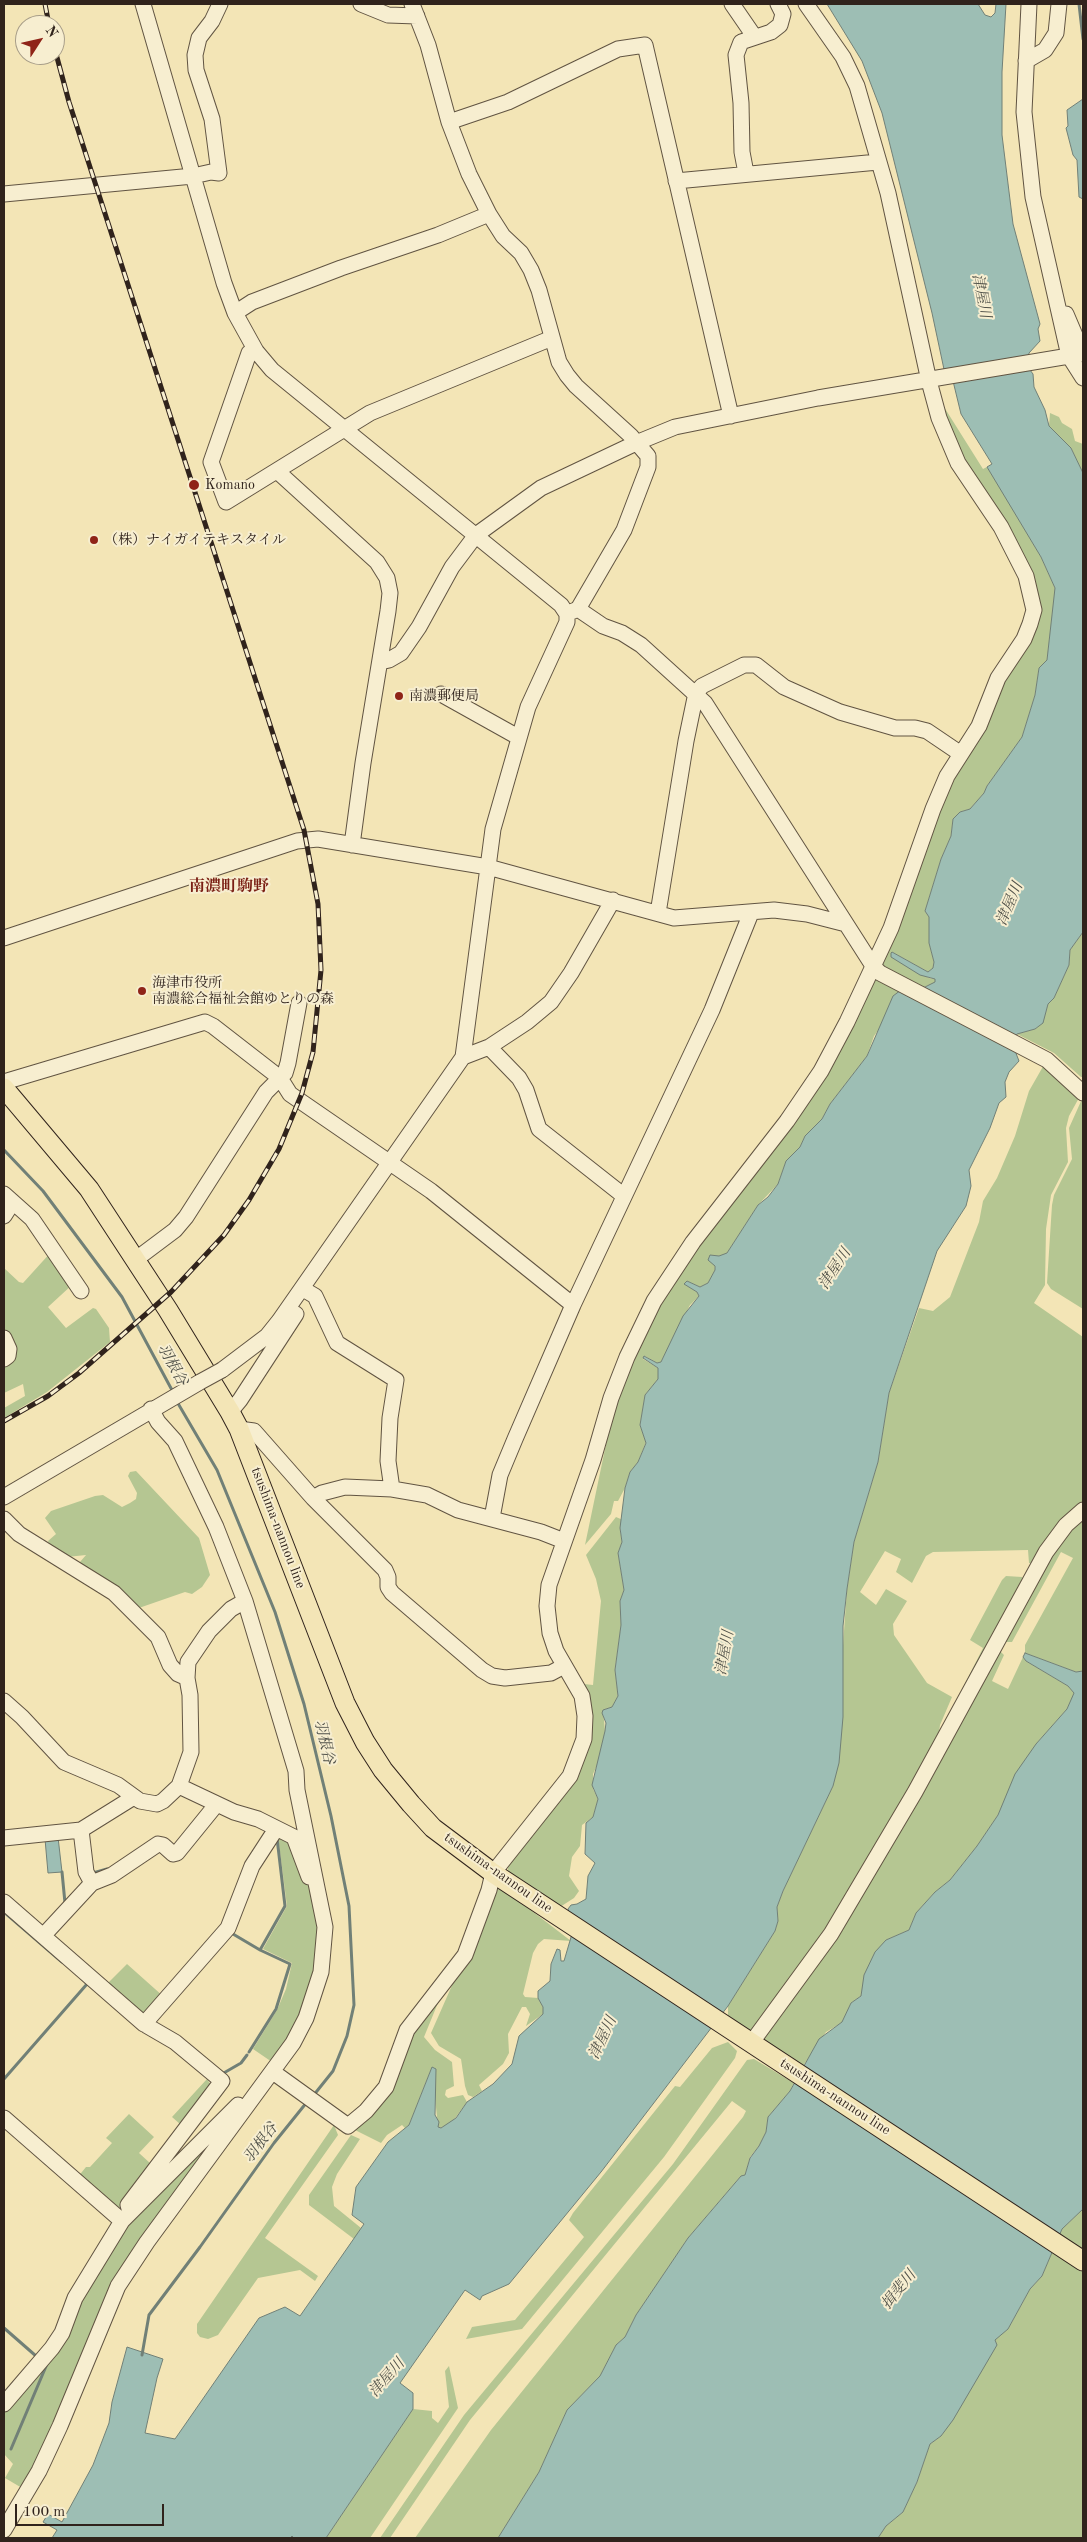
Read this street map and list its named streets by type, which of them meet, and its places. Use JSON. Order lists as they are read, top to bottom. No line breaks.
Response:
{"streets":{"main road":["tsushima-nannou line"]},"districts":["南濃町駒野"],"water":["津屋川","羽根谷","揖斐川"],"places":["Komano","（株）ナイガイテキスタイル","南濃郵便局","海津市役所 南濃総合福祉会館ゆとりの森"],"scale_bar":"100 m","north":"top right"}
